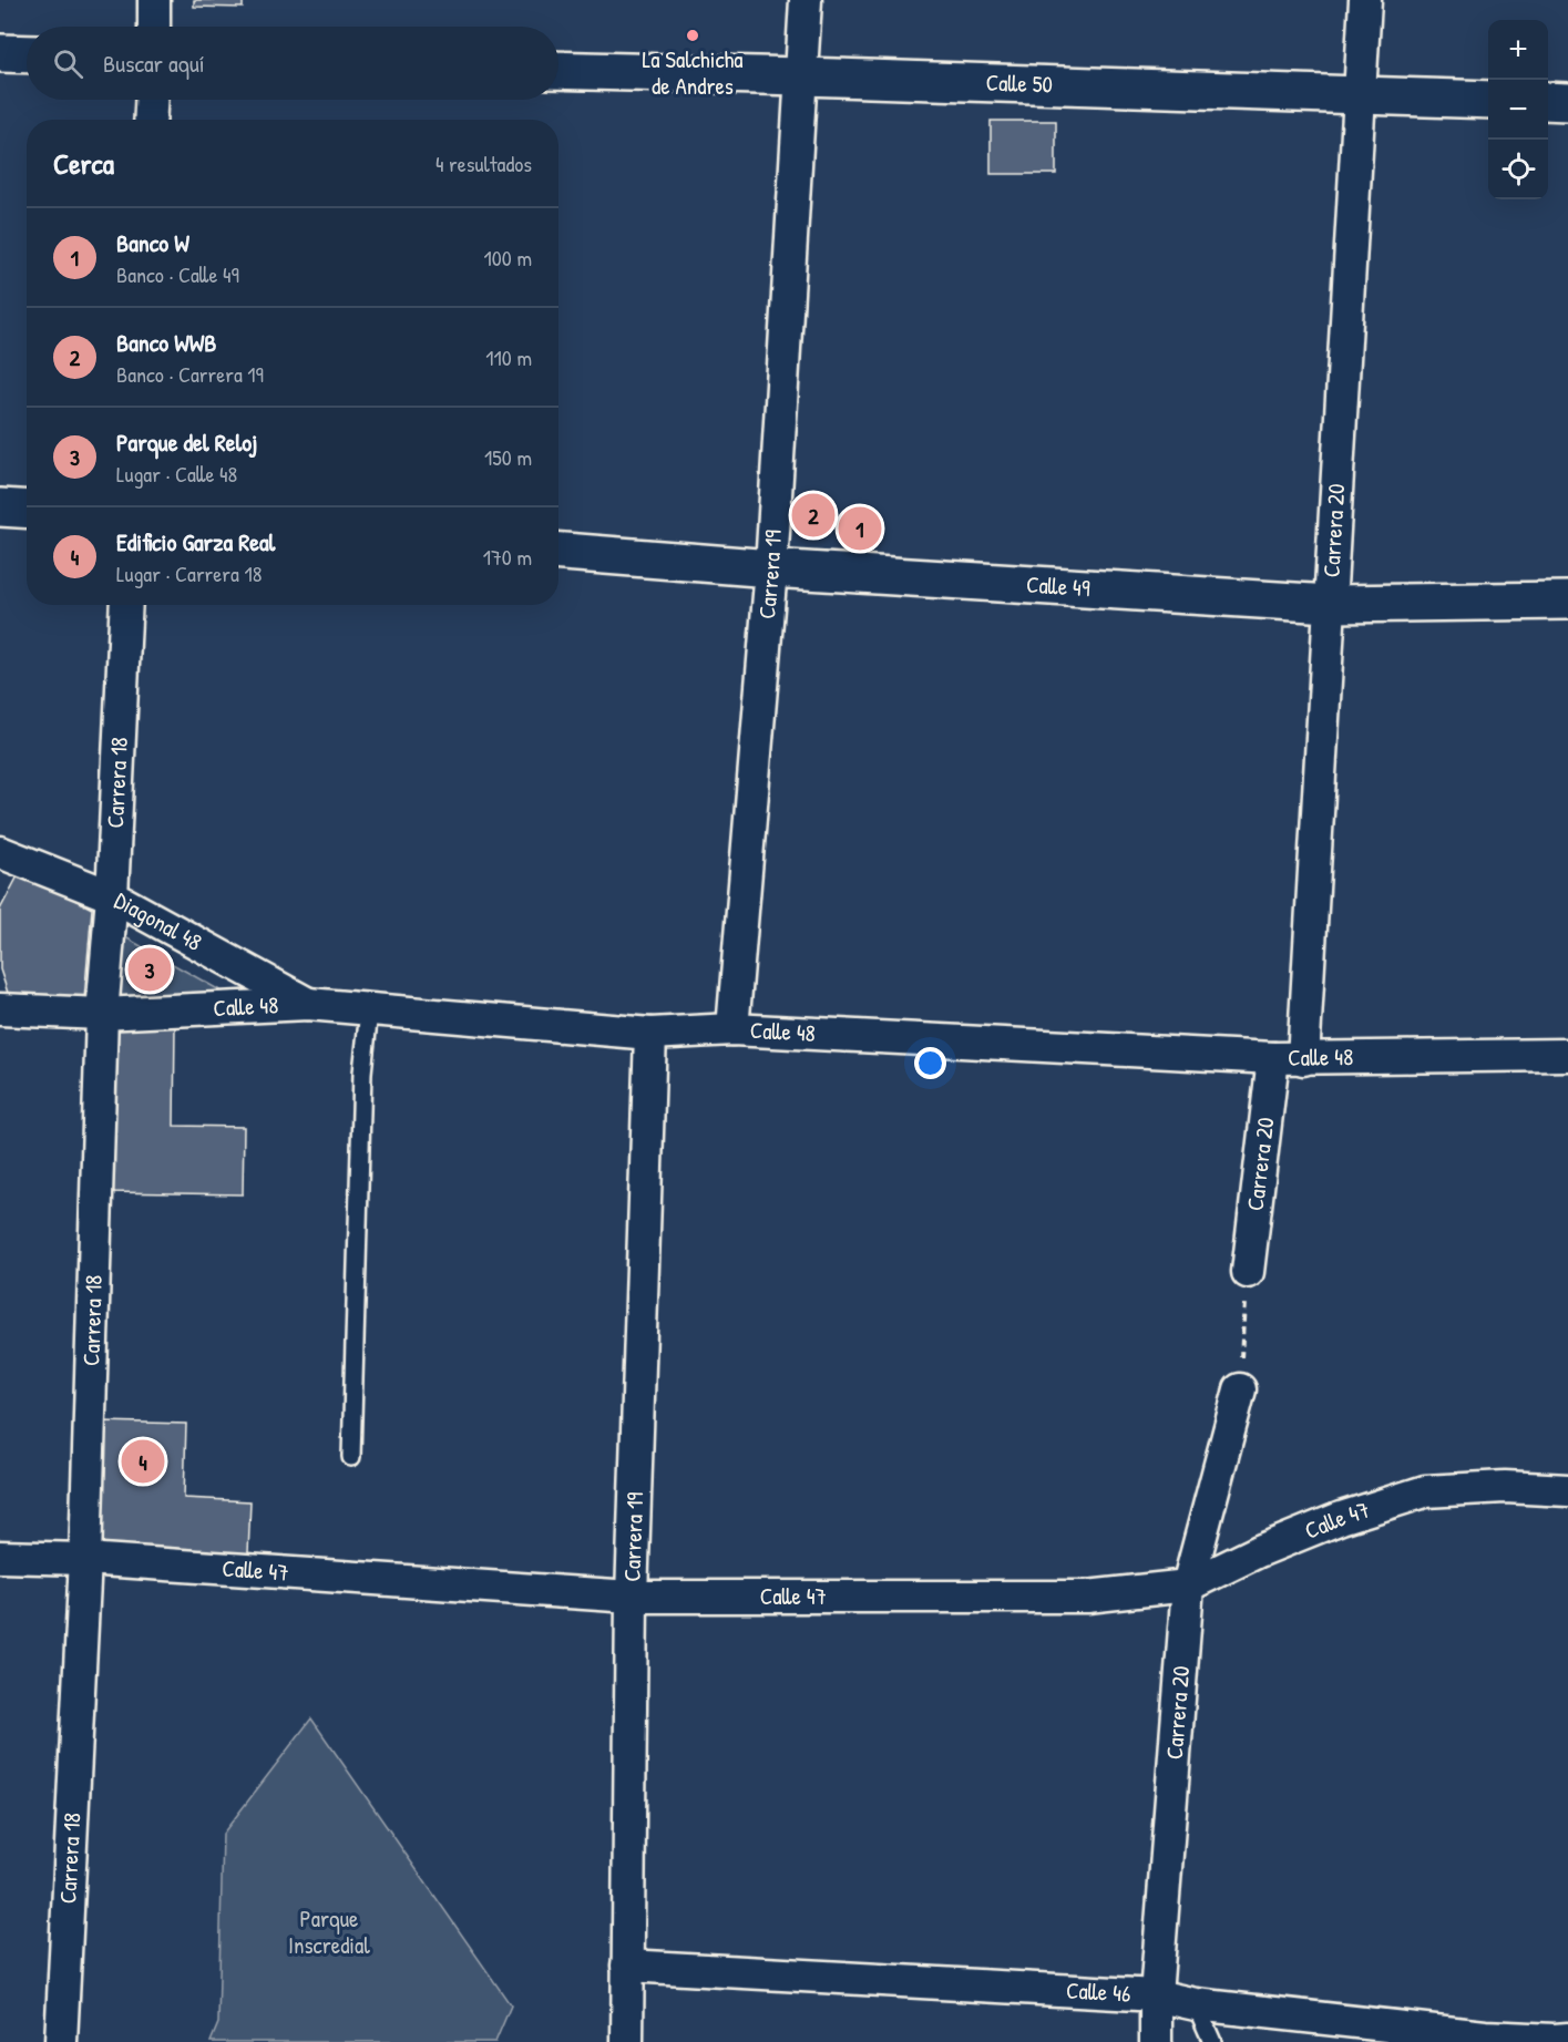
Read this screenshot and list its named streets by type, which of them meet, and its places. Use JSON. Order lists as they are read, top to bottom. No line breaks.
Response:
{"streets":{"street":["Calle 50","Carrera 20","Carrera 19","Calle 49","Carrera 18","Diagonal 48","Calle 48","Calle 47","Calle 46"]},"crossings":[["Calle 50","Carrera 20"],["Calle 50","Carrera 19"],["Carrera 20","Calle 49"],["Carrera 20","Calle 48"],["Carrera 20","Calle 47"],["Carrera 20","Calle 46"],["Carrera 19","Calle 49"],["Carrera 19","Calle 48"],["Carrera 19","Calle 47"],["Carrera 19","Calle 46"],["Carrera 18","Diagonal 48"],["Carrera 18","Calle 48"],["Carrera 18","Calle 47"],["Diagonal 48","Calle 48"]],"parks":["Parque Inscredial"],"places":["La Salchicha de Andres"],"page":{"map_buttons":["+","−"],"search":"Buscar aquí","heading":["Cerca","4 resultados"],"list":[{"mark":"1","name":"Banco W","note":"Banco · Calle 49","value":"100 m"},{"mark":"2","name":"Banco WWB","note":"Banco · Carrera 19","value":"110 m"},{"mark":"3","name":"Parque del Reloj","note":"Lugar · Calle 48","value":"150 m"},{"mark":"4","name":"Edificio Garza Real","note":"Lugar · Carrera 18","value":"170 m"}],"pins":["2","1","3","4"]}}
